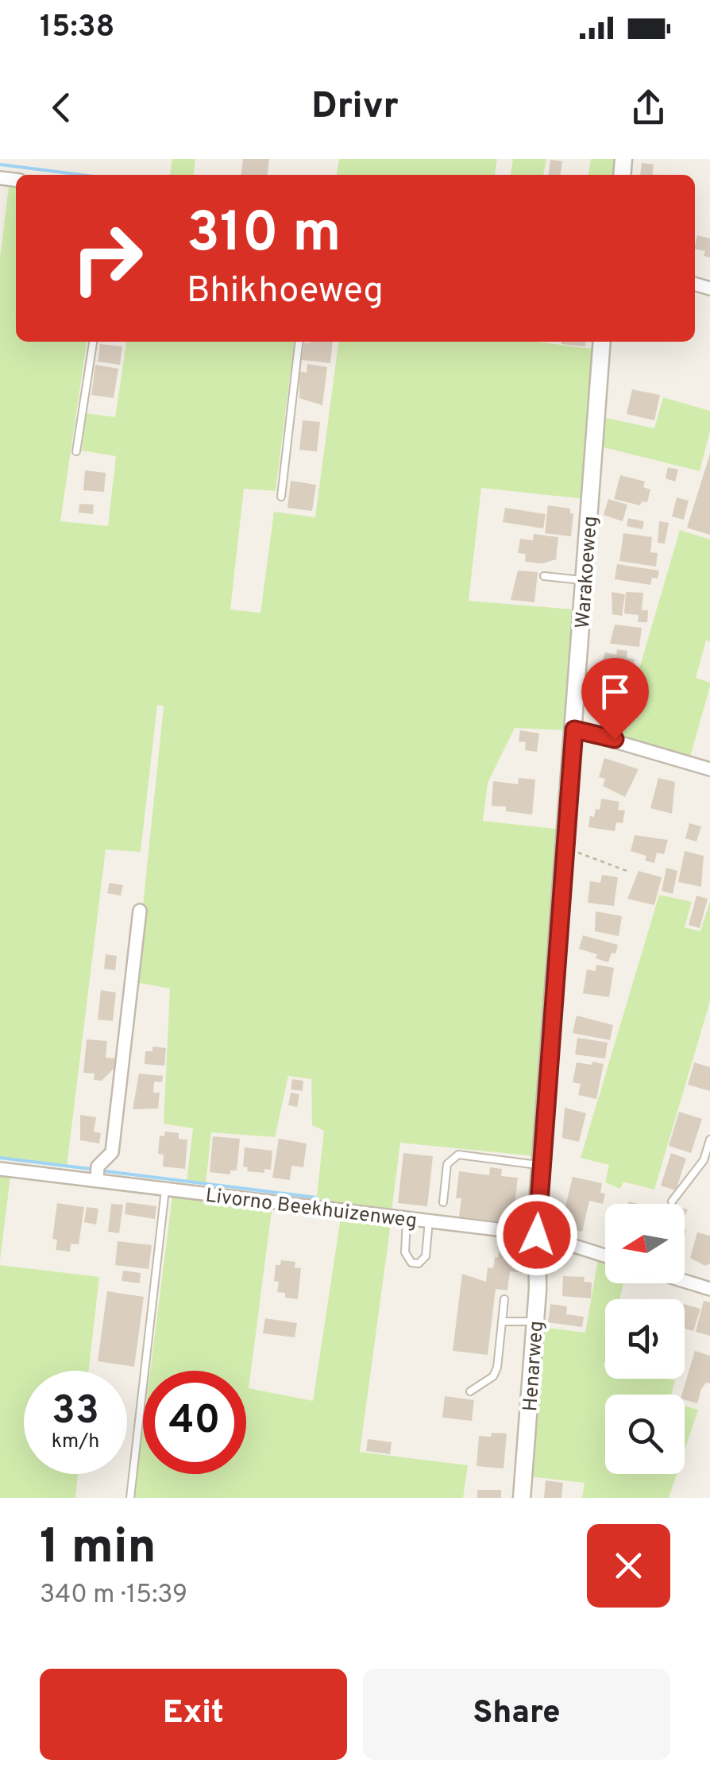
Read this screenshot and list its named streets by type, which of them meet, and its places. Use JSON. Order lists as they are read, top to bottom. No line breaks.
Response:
{"streets":{"street":["Warakoeweg","Livorno Beekhuizenweg","Henarweg"]},"crossings":[["Warakoeweg","Livorno Beekhuizenweg"],["Warakoeweg","Henarweg"],["Livorno Beekhuizenweg","Henarweg"]],"north":"left","page":{"status":"15:38","header":"Drivr","turn":["310 m","Bhikhoeweg"],"speed":"33 km/h","limit":"40","heading":["1 min","340 m · 15:39"],"buttons":["Exit","Share"]}}
